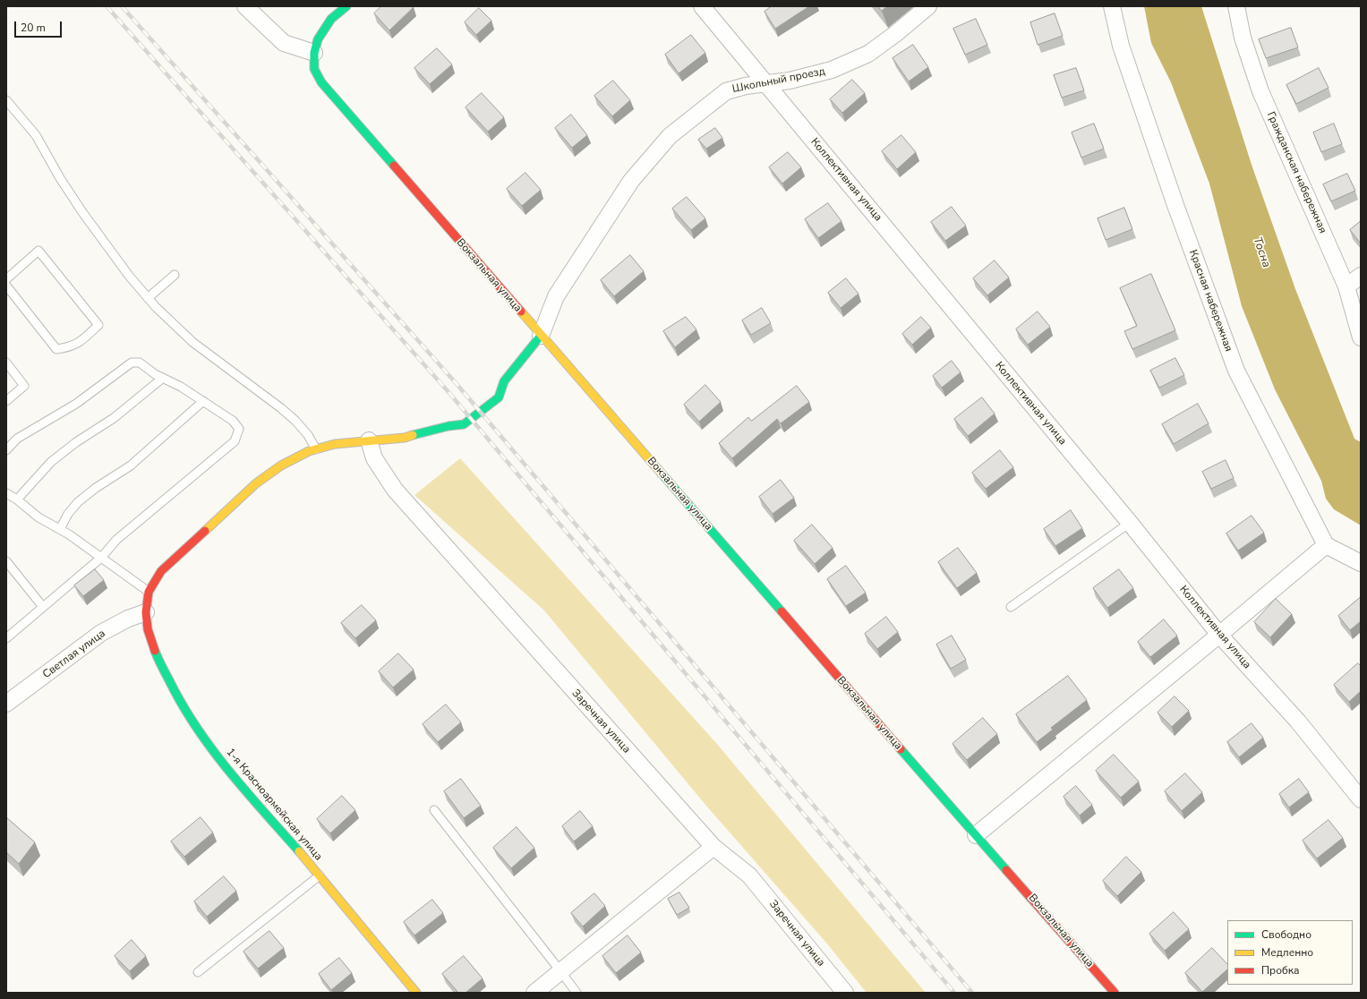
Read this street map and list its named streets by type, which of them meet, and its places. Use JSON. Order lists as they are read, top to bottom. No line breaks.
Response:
{"streets":{"street":["Школьный проезд","Гражданская набережная","Коллективная улица","Вокзальная улица","Красная набережная","Светлая улица","Заречная улица","1-я Красноармейская улица"]},"crossings":[["Школьный проезд","Коллективная улица"],["Школьный проезд","Вокзальная улица"],["Светлая улица","1-я Красноармейская улица"]],"water":["Тосна"],"legend":["Свободно","Медленно","Пробка"],"scale_bar":"20 m"}
